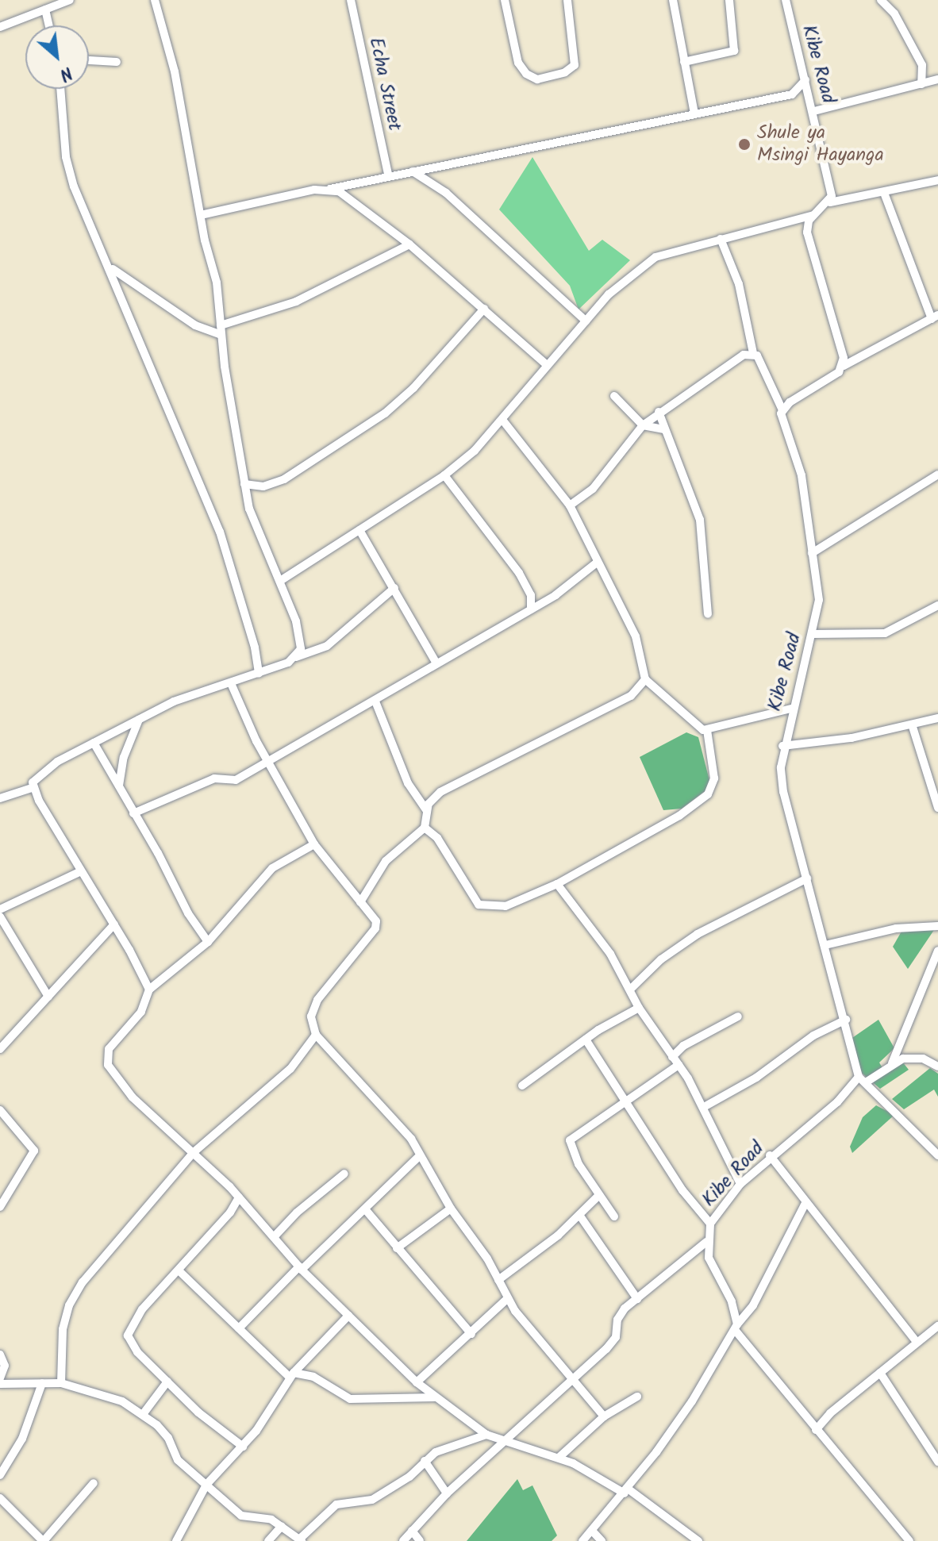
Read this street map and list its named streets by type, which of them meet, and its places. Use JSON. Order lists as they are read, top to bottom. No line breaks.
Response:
{"streets":{"street":["Kibe Road","Echa Street"]},"places":["Shule ya Msingi Hayanga"],"north":"bottom right"}
